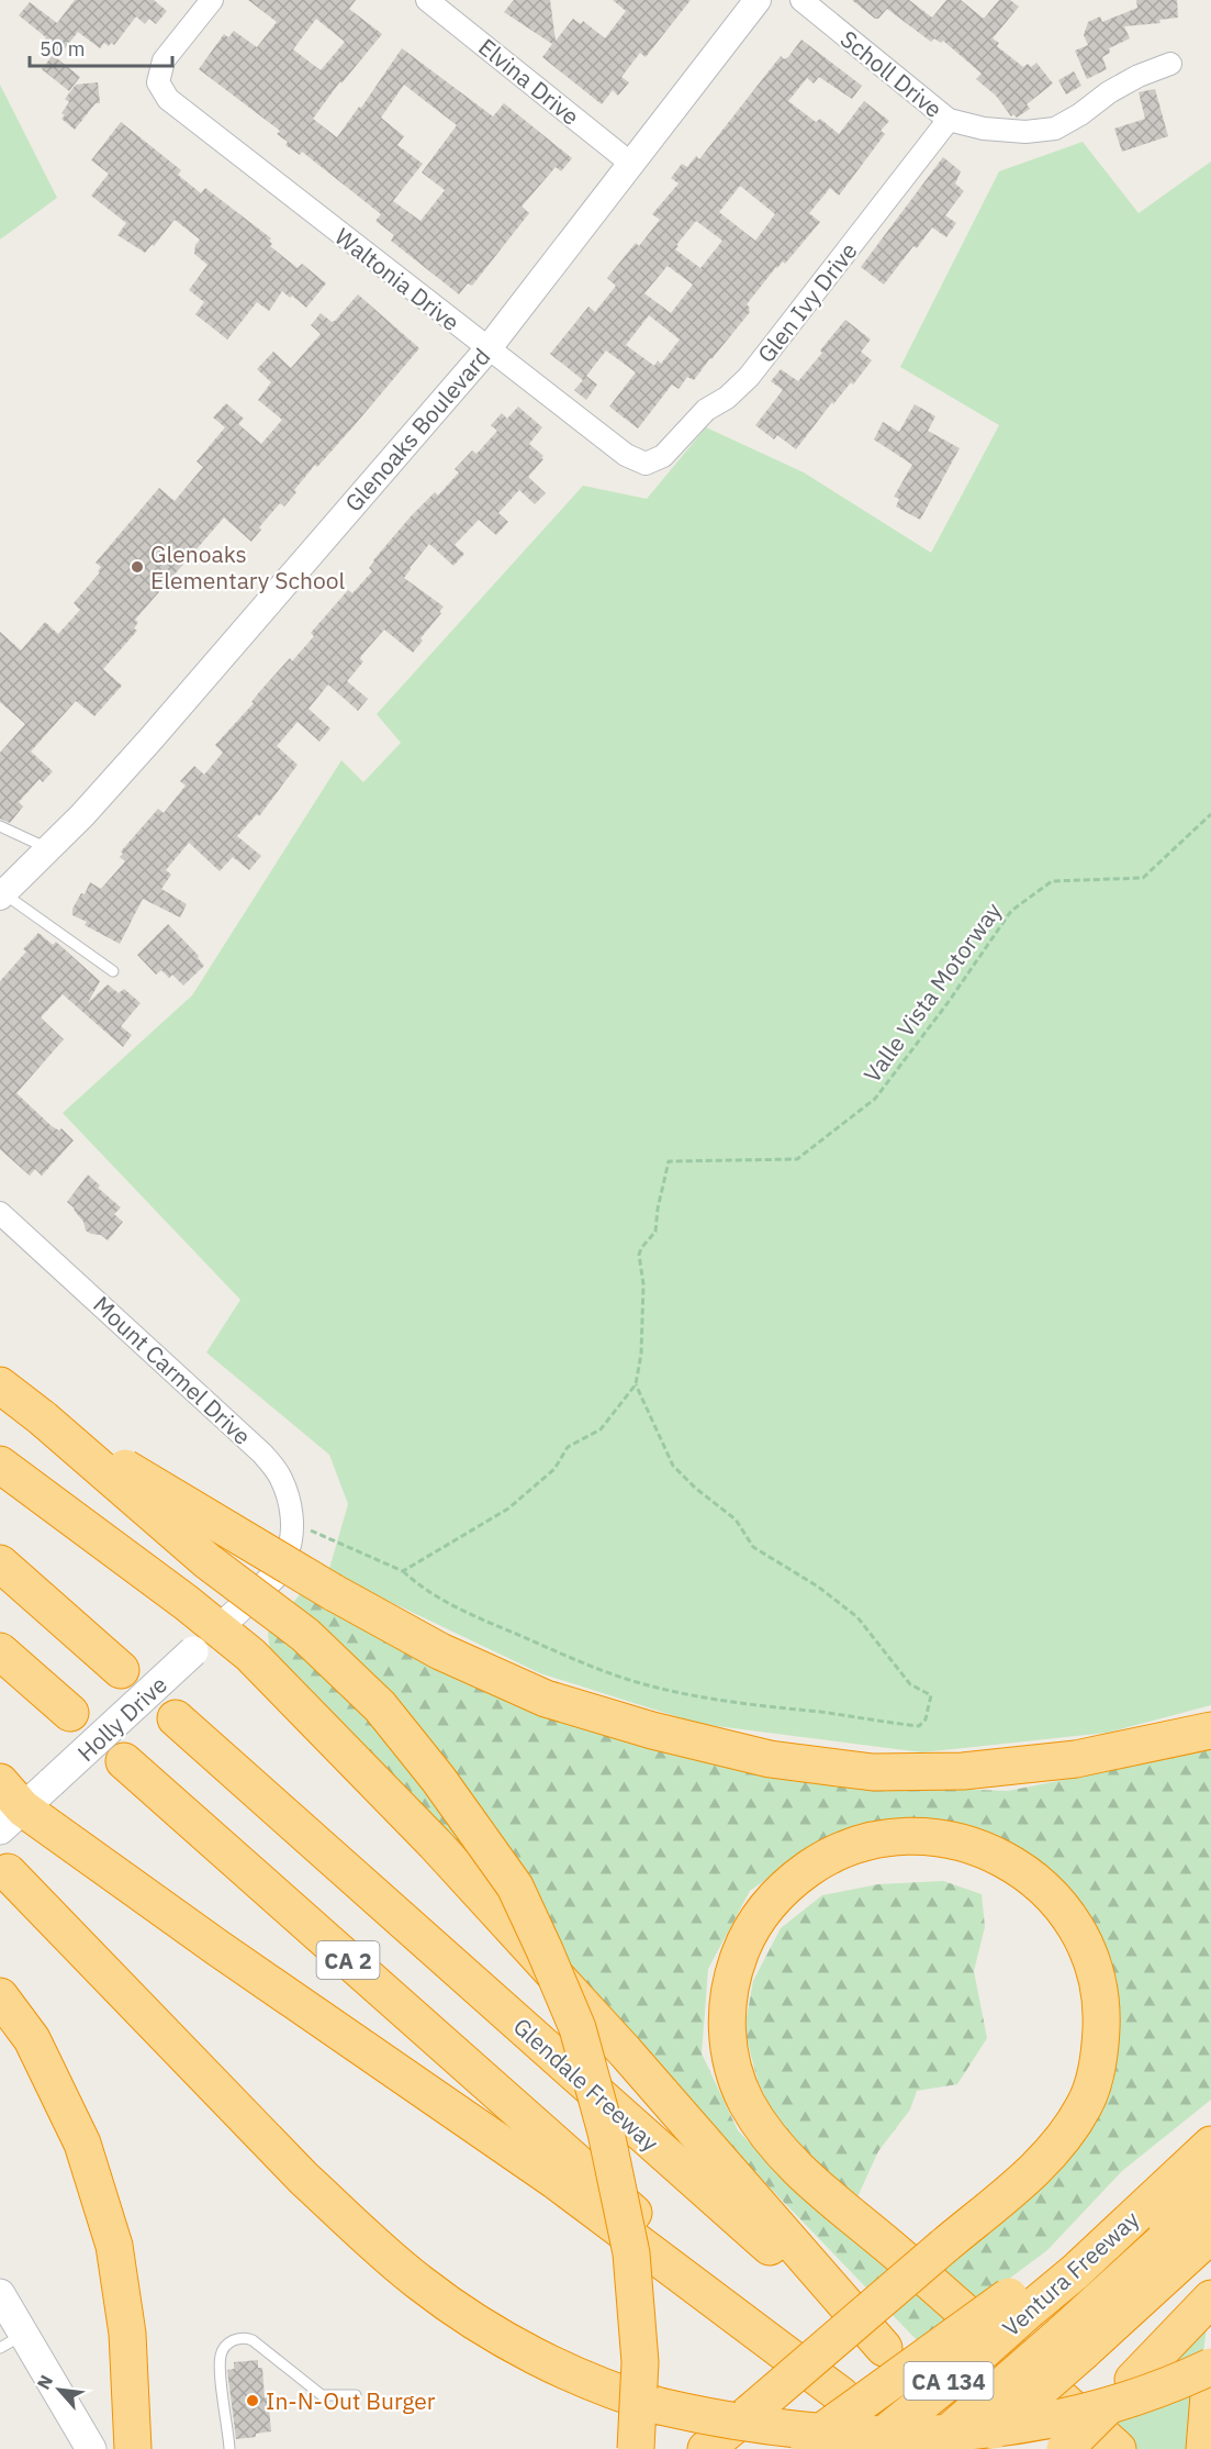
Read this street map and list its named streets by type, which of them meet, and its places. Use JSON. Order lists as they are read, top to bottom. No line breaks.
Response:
{"streets":{"highway":["CA 2","Glendale Freeway","Ventura Freeway","CA 134"],"main road":["Holly Drive"],"street":["Scholl Drive","Elvina Drive","Waltonia Drive","Glen Ivy Drive","Glenoaks Boulevard","Mount Carmel Drive"],"path":["Valle Vista Motorway"]},"crossings":[["Scholl Drive","Glen Ivy Drive"],["Elvina Drive","Glenoaks Boulevard"],["Waltonia Drive","Glen Ivy Drive"],["Waltonia Drive","Glenoaks Boulevard"]],"places":["Glenoaks Elementary School","In-N-Out Burger"],"scale_bar":"50 m","north":"top left"}
